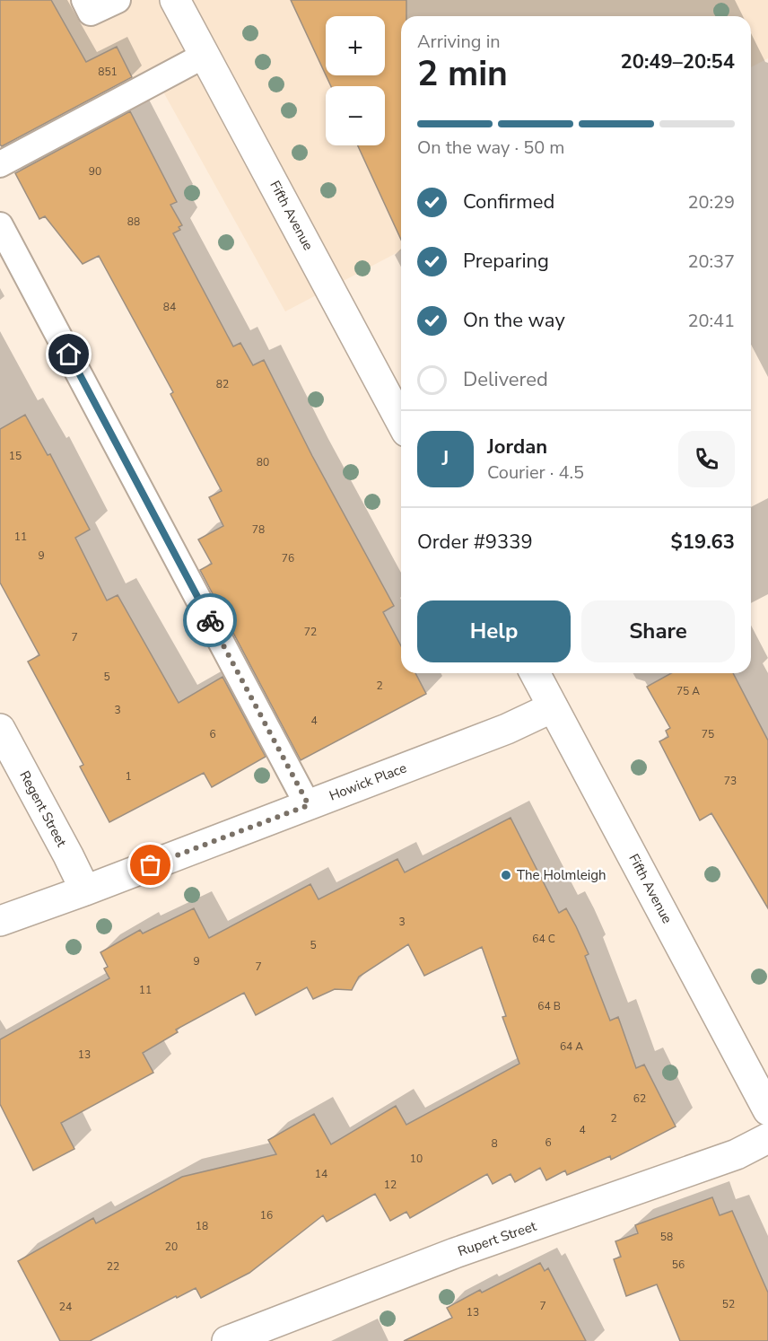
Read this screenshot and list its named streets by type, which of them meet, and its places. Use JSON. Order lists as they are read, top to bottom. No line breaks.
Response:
{"streets":{"street":["Fifth Avenue","Howick Place","Regent Street","Rupert Street"]},"crossings":[["Fifth Avenue","Howick Place"],["Howick Place","Regent Street"]],"places":["The Holmleigh"],"house_numbers":["851","90","88","84","82","15","80","78","11","9","76","72","7","5","2","75 A","3","4","6","75","1","73","3","64 C","5","9","7","11","64 B","64 A","13","62","2","4","6","8","10","14","12","16","18","58","20","56","22","52","7","24","13"],"page":{"map_buttons":["+","−"],"heading":["2 min","Arriving in","20:49–20:54"],"panel":["Jordan","Courier · 4.5","Order #9339","$19.63"],"bar":"On the way · 50 m","list":[["Confirmed","20:29"],["Preparing","20:37"],["On the way","20:41"],"Delivered"],"round":"J","buttons":["Help","Share"]}}
